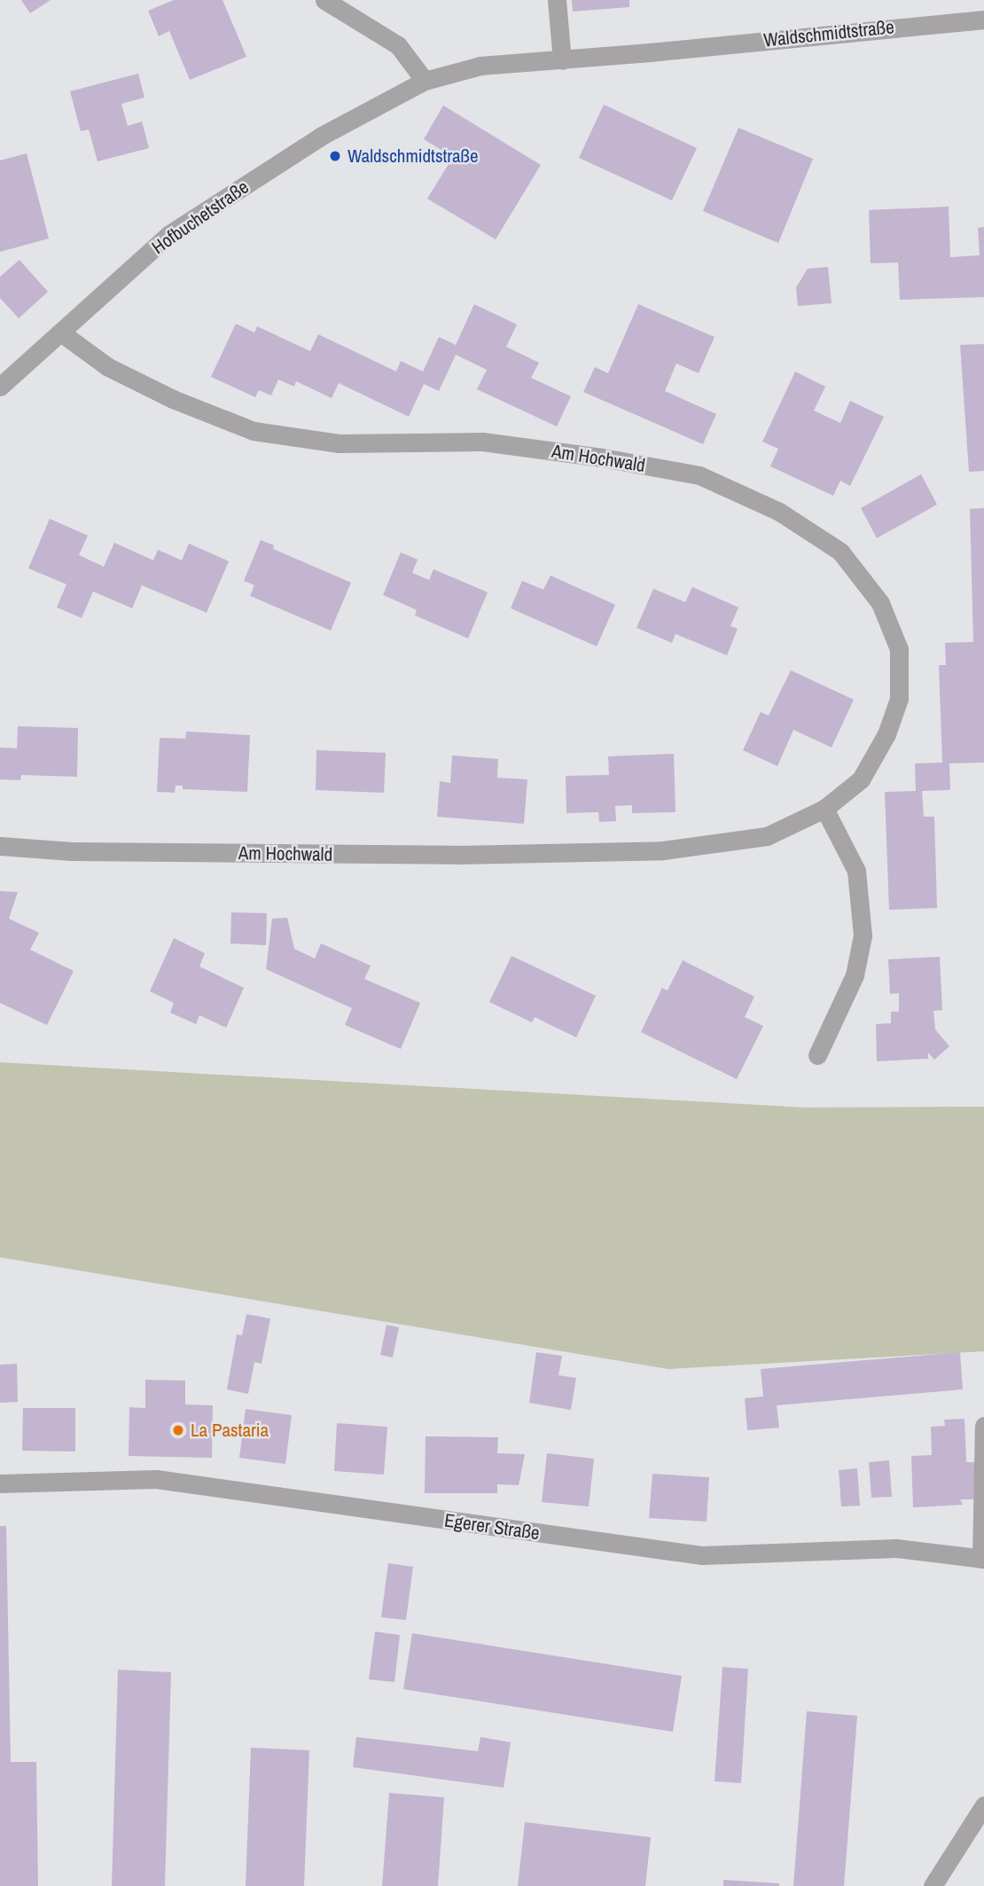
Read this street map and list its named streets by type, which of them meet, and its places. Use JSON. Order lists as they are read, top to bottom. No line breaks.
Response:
{"streets":{"street":["Waldschmidtstraße","Hofbuchetstraße","Am Hochwald","Egerer Straße"]},"crossings":[["Waldschmidtstraße","Hofbuchetstraße"],["Hofbuchetstraße","Am Hochwald"]],"places":["Waldschmidtstraße","La Pastaria"]}
